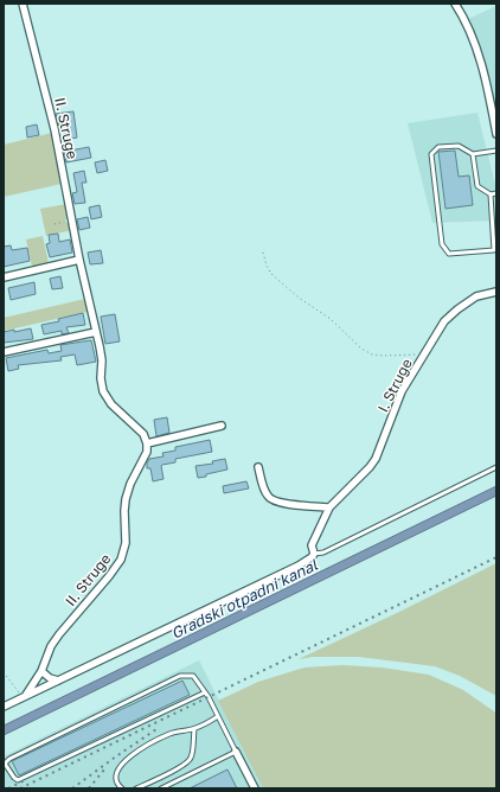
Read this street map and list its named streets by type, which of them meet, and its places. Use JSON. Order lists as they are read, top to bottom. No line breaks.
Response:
{"streets":{"street":["II. Struge","I. Struge"]},"water":["Gradski otpadni kanal"]}
